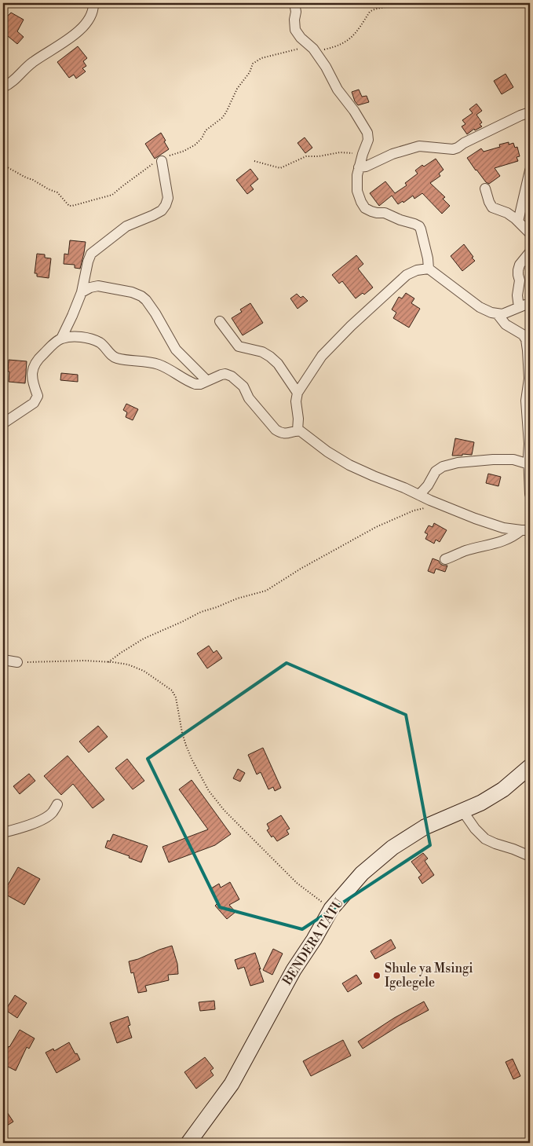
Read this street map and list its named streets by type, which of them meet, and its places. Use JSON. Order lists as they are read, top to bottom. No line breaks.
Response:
{"streets":{"main road":["BENDERA TATU"]},"places":["Shule ya Msingi Igelegele"]}
